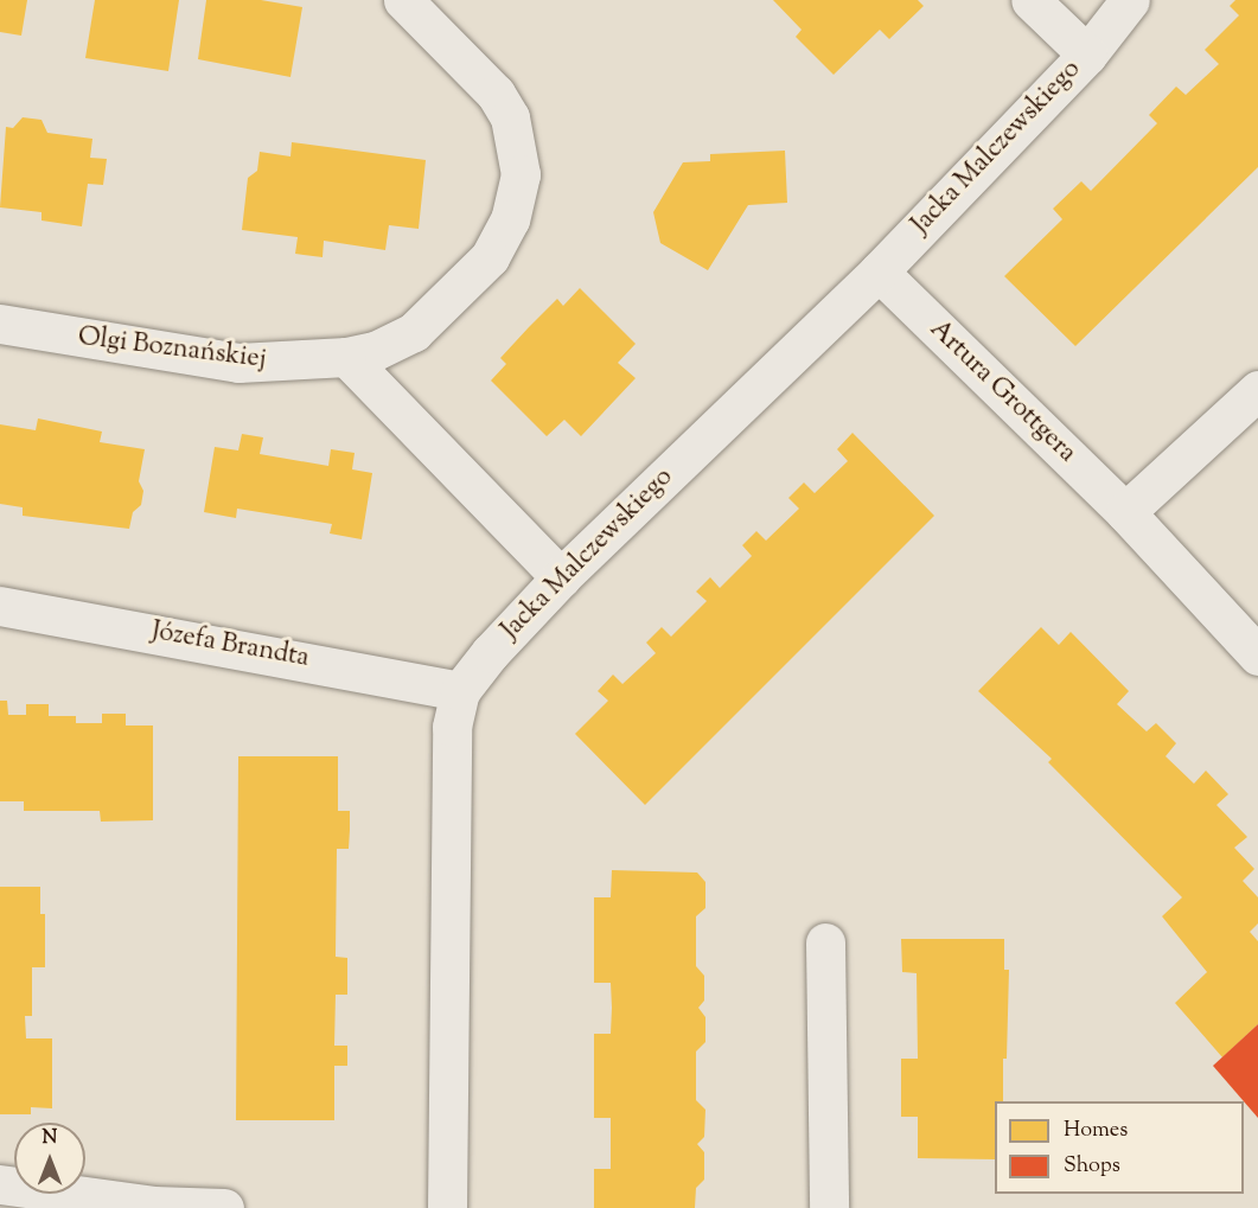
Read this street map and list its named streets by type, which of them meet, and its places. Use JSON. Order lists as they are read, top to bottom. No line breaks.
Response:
{"streets":{"street":["Jacka Malczewskiego","Olgi Boznańskiej","Artura Grottgera","Józefa Brandta"]},"crossings":[["Jacka Malczewskiego","Artura Grottgera"],["Jacka Malczewskiego","Józefa Brandta"]],"legend":["Homes","Shops"],"north":"top"}
